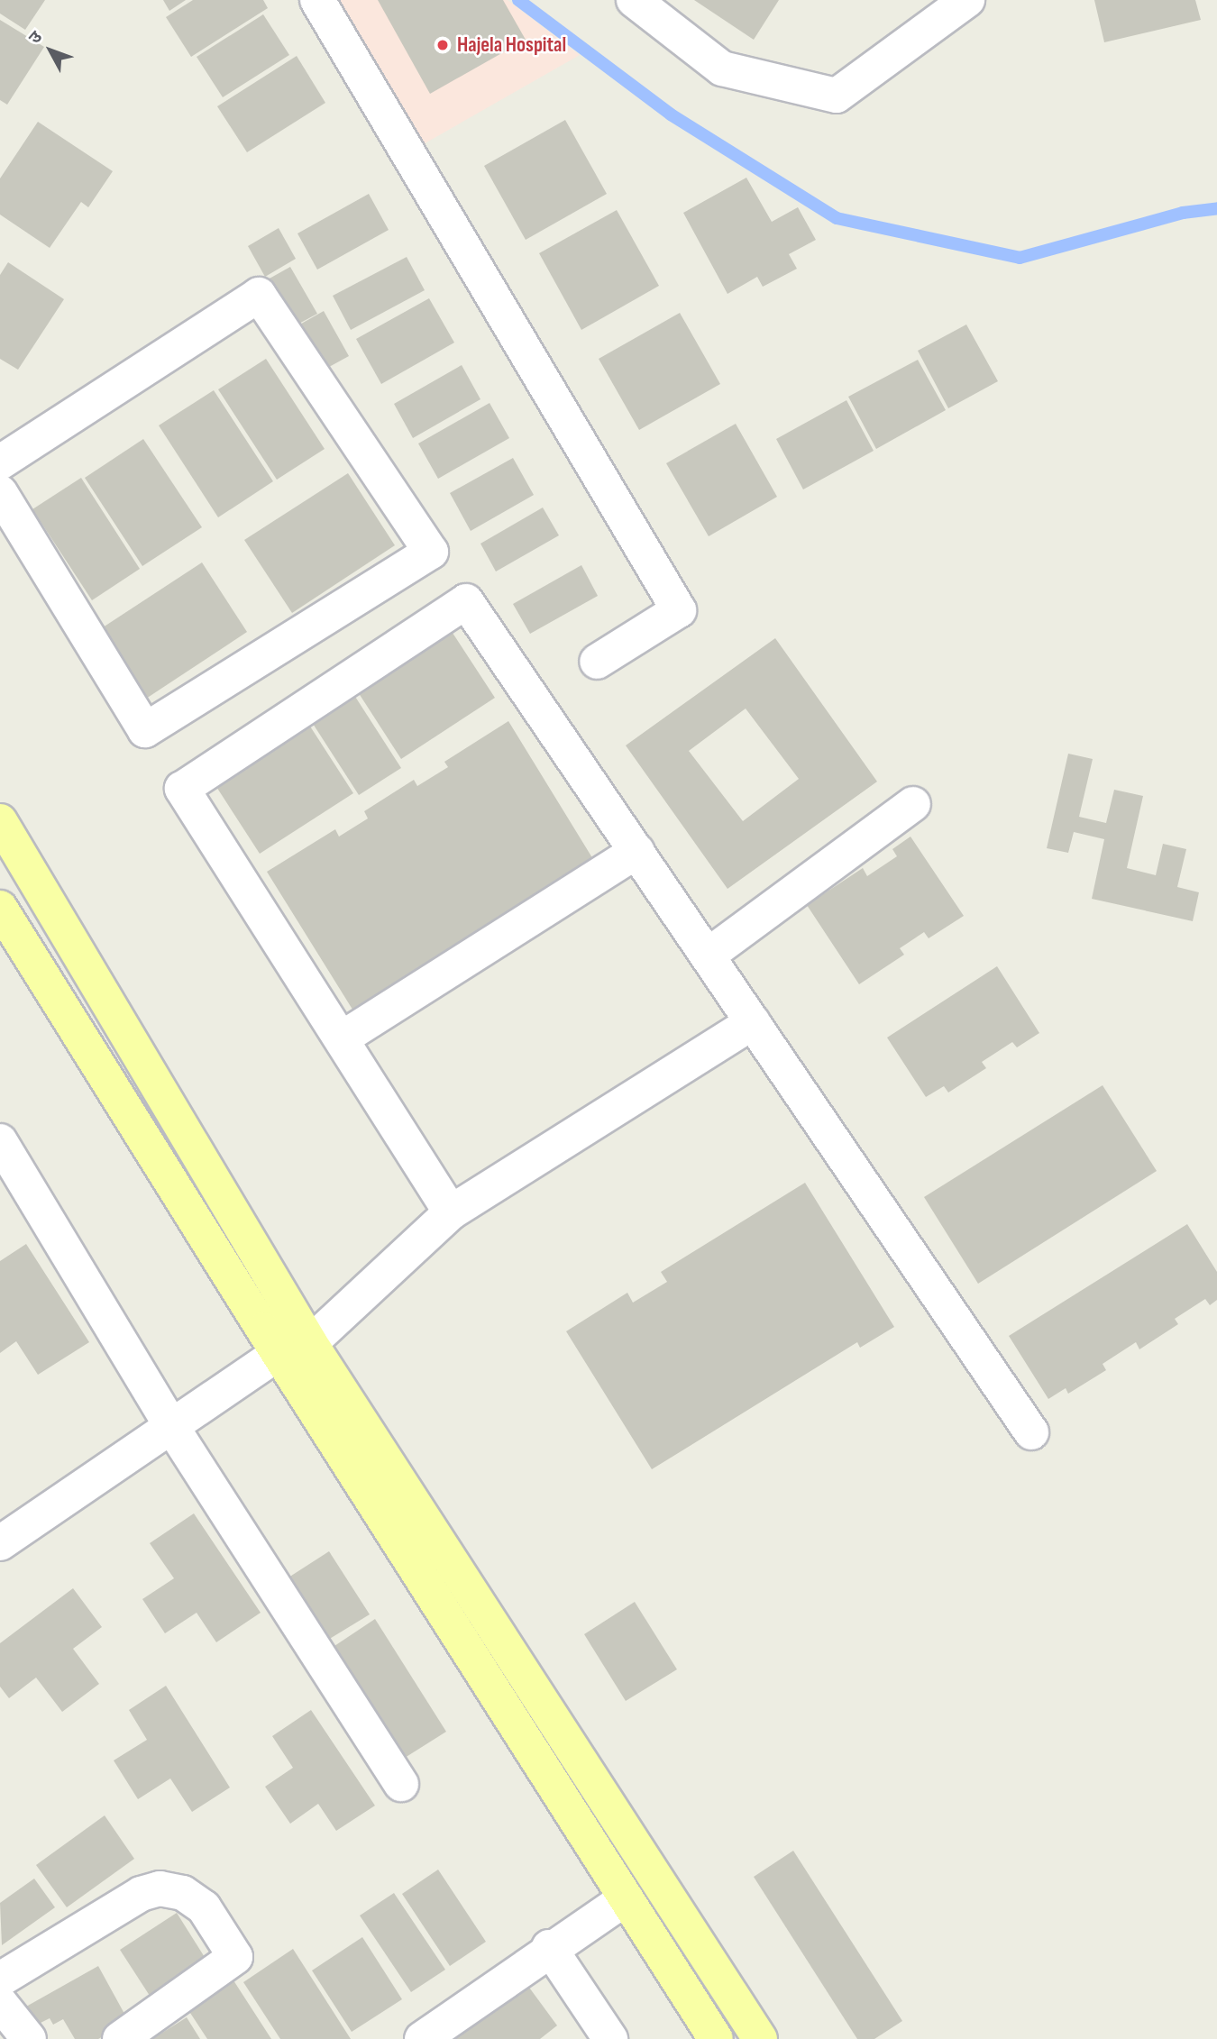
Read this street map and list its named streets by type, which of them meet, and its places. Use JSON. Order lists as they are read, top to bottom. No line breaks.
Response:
{"places":["Hajela Hospital"],"north":"top left"}
